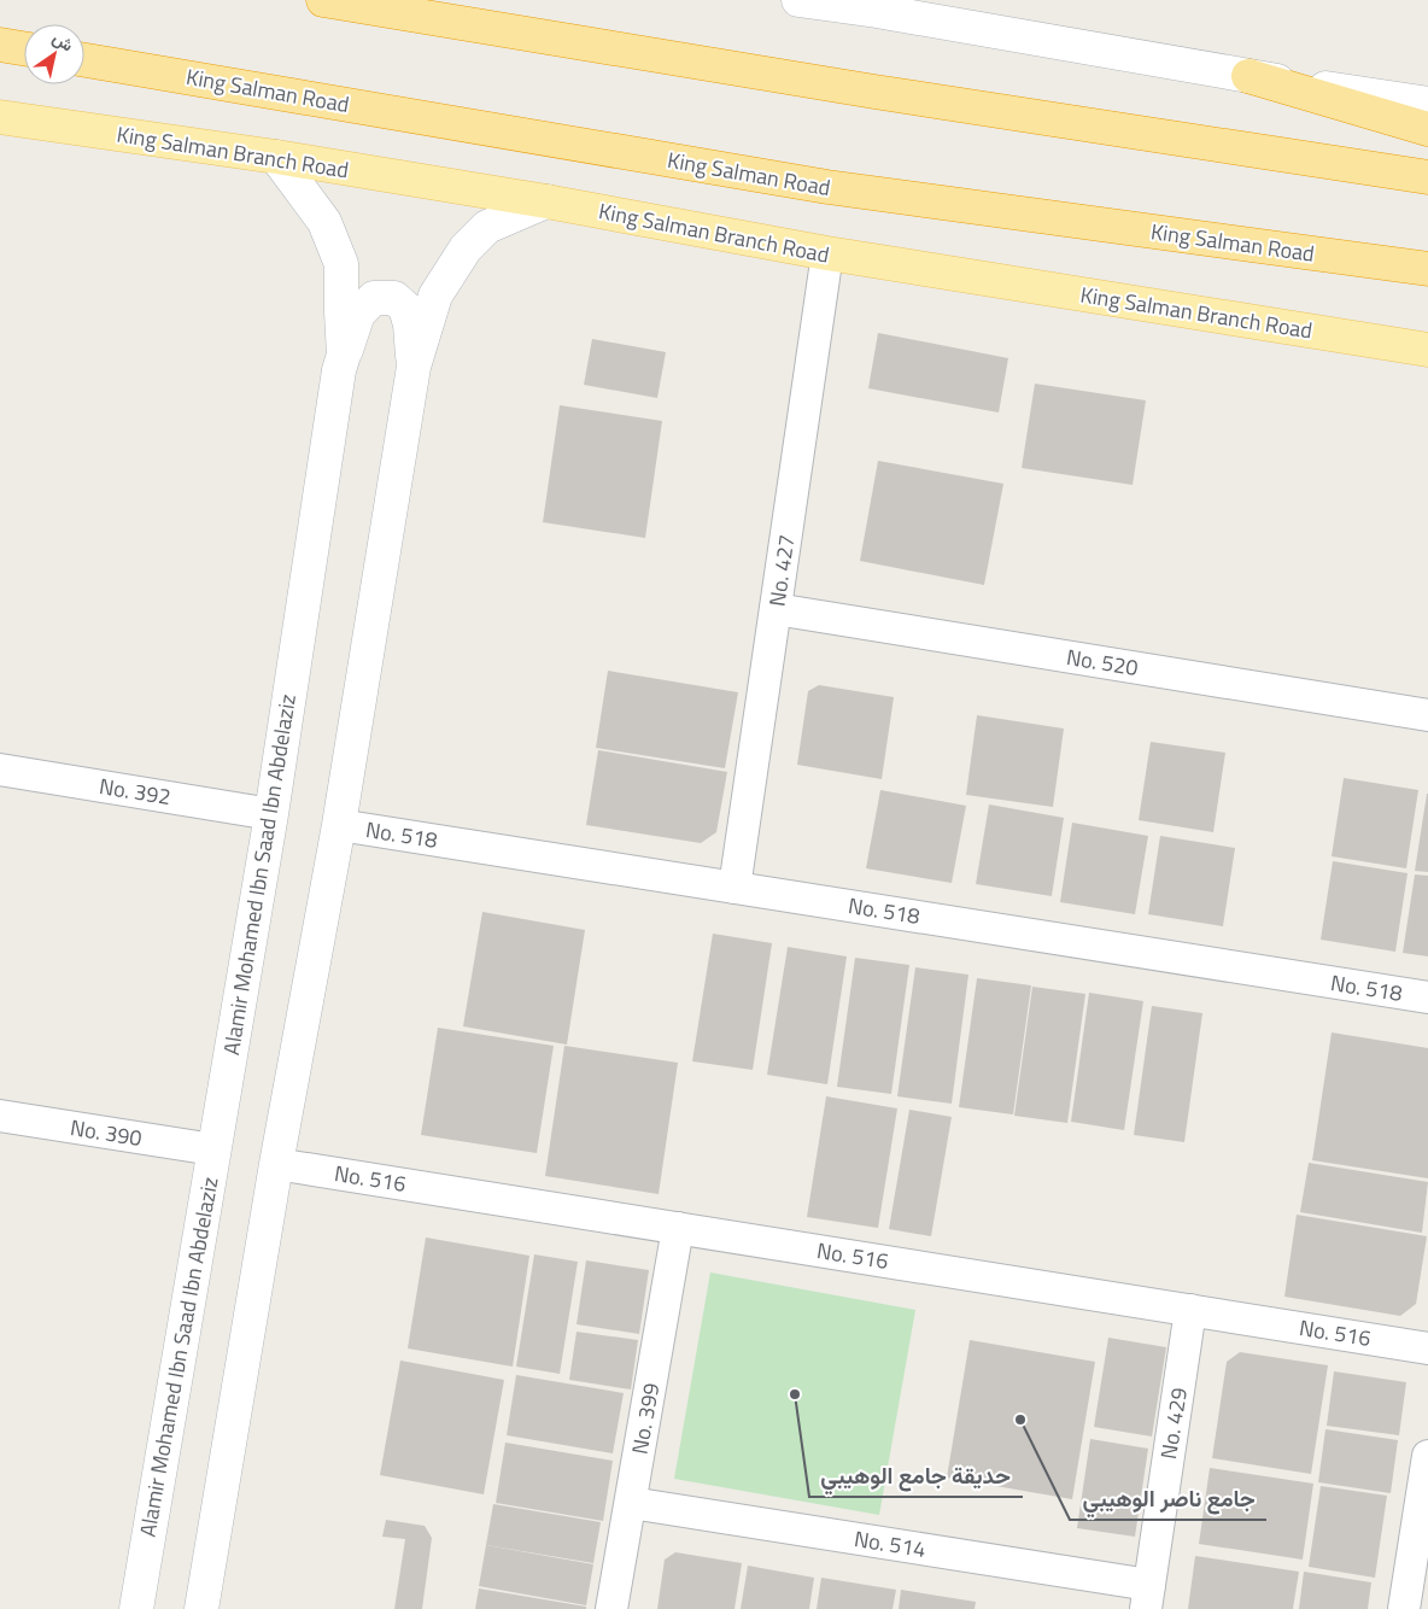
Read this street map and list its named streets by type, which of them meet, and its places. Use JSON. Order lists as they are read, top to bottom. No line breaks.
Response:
{"streets":{"highway":["King Salman Road"],"main road":["King Salman Branch Road","Alamir Mohamed Ibn Saad Ibn Abdelaziz"],"street":["No. 427","No. 520","No. 392","No. 518","No. 390","No. 516","No. 399","No. 429","No. 514"]},"crossings":[["King Salman Branch Road","No. 427"],["King Salman Branch Road","Alamir Mohamed Ibn Saad Ibn Abdelaziz"],["No. 427","No. 520"],["No. 427","No. 518"],["No. 392","Alamir Mohamed Ibn Saad Ibn Abdelaziz"],["Alamir Mohamed Ibn Saad Ibn Abdelaziz","No. 390"],["No. 516","No. 399"],["No. 516","No. 429"],["No. 399","No. 514"],["No. 429","No. 514"]],"places":["حديقة جامع الوهيبي","جامع ناصر الوهيبي"],"north":"top right"}
